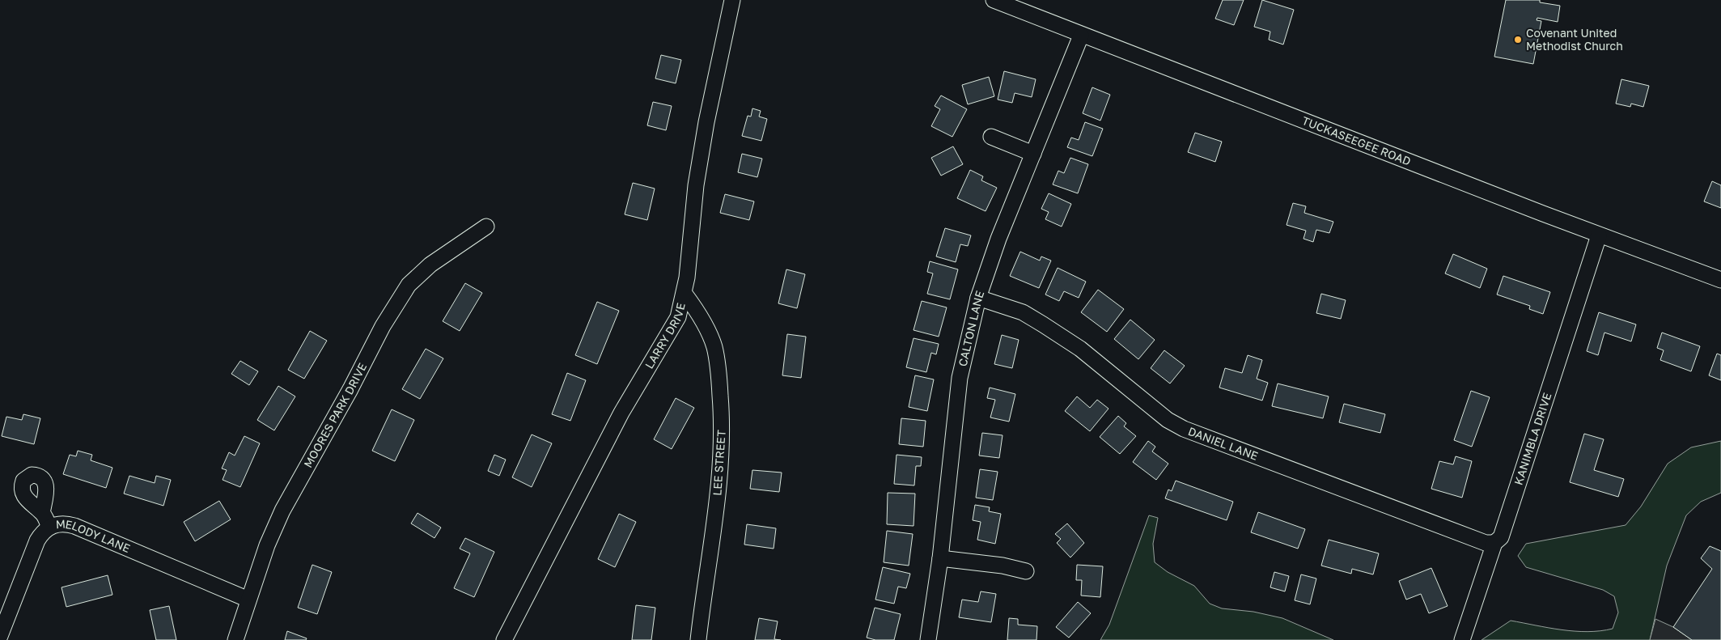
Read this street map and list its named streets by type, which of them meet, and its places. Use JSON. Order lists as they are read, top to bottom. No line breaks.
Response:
{"streets":{"street":["TUCKASEEGEE ROAD","CALTON LANE","LARRY DRIVE","MOORES PARK DRIVE","KANIMBLA DRIVE","DANIEL LANE","LEE STREET","MELODY LANE"]},"crossings":[["TUCKASEEGEE ROAD","CALTON LANE"],["TUCKASEEGEE ROAD","KANIMBLA DRIVE"],["CALTON LANE","DANIEL LANE"],["LARRY DRIVE","LEE STREET"],["MOORES PARK DRIVE","MELODY LANE"],["KANIMBLA DRIVE","DANIEL LANE"]],"places":["Covenant United Methodist Church"]}
